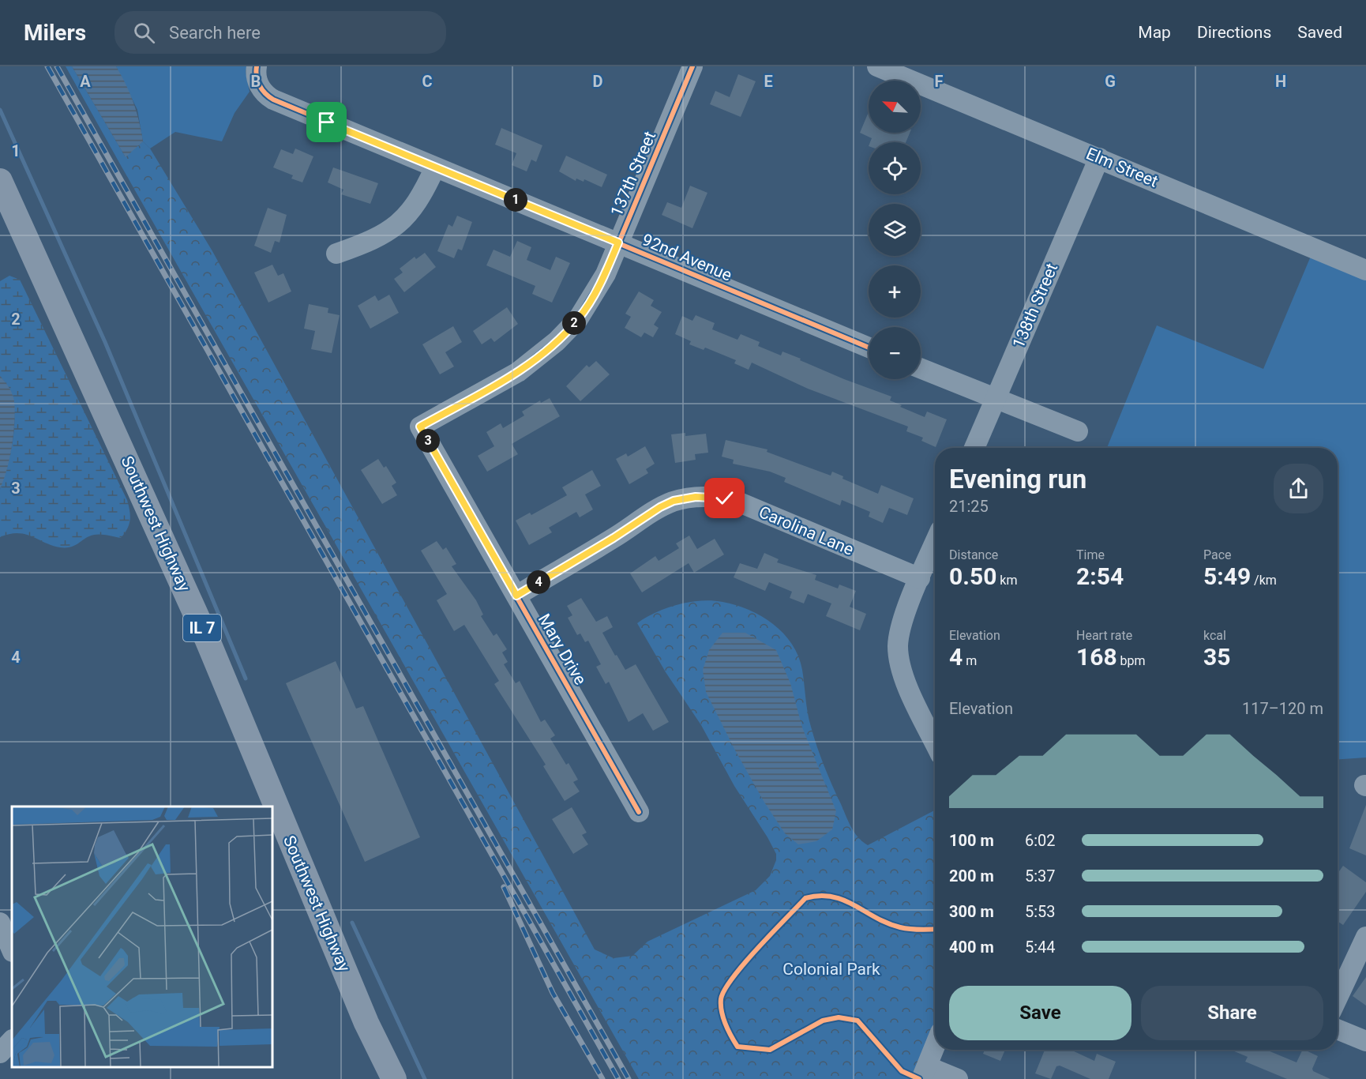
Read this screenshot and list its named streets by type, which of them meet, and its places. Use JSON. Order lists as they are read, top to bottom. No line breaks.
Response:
{"streets":{"main road":["Southwest Highway","IL 7"],"street":["Elm Street","137th Street","92nd Avenue","138th Street","Carolina Lane","Mary Drive"]},"crossings":[["Elm Street","138th Street"],["137th Street","92nd Avenue"],["137th Street","Mary Drive"],["Carolina Lane","Mary Drive"]],"parks":["Colonial Park"],"north":"top left","page":{"header":"Milers","search":"Search here","nav":["Map","Directions","Saved"],"map_buttons":["+","−"],"pins":["1","2","3","4"],"heading":["Evening run","21:25"],"stats":[["Distance","0.50 km"],["Time","2:54"],["Pace","5:49 /km"],["Elevation","4 m"],["Heart rate","168 bpm"],["kcal","35"]],"chart":["Elevation","117–120 m"],"list":[{"name":"100 m","note":"6:02"},{"name":"200 m","note":"5:37"},{"name":"300 m","note":"5:53"},{"name":"400 m","note":"5:44"}],"buttons":["Save","Share"]},"grid":{"columns":["A","B","C","D","E","F","G","H"],"rows":["1","2","3","4"]}}
